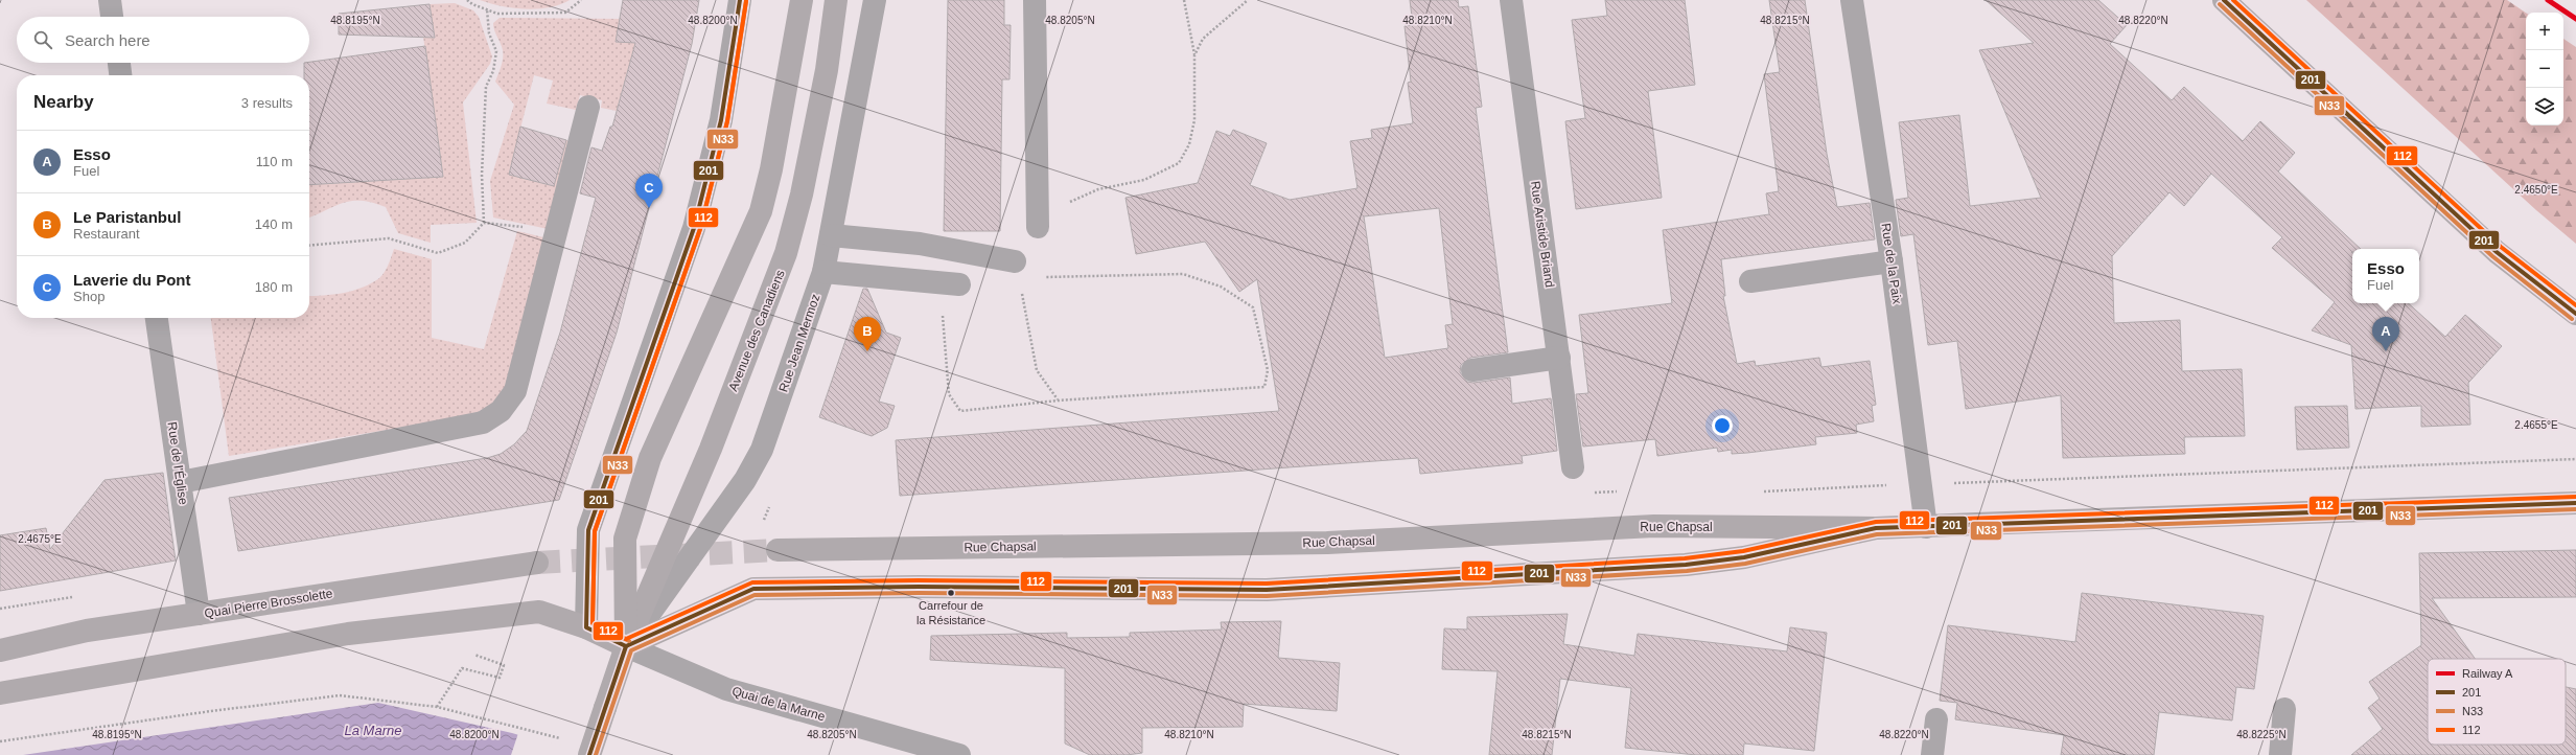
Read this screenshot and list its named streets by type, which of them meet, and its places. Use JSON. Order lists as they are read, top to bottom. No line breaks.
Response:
{"streets":{"main road":["Avenue des Canadiens","Rue Chapsal","Quai Pierre Brossolette"],"street":["Rue Aristide Briand","Rue de la Paix","Rue Jean Mermoz","Rue de l'Église","Quai de la Marne"]},"crossings":[["Rue de la Paix","Rue Chapsal"],["Avenue des Canadiens","Rue Jean Mermoz"],["Avenue des Canadiens","Quai de la Marne"],["Rue Jean Mermoz","Quai de la Marne"],["Rue de l'Église","Quai Pierre Brossolette"]],"water":["La Marne"],"places":["Carrefour de la Résistance"],"lines":["rail line A","transit line 201","transit line 112","transit line N33"],"legend":["Railway A","201","N33","112"],"page":{"map_buttons":["+","−"],"search":"Search here","heading":["Nearby","3 results"],"list":[{"mark":"A","name":"Esso","note":"Fuel","value":"110 m"},{"mark":"B","name":"Le Paristanbul","note":"Restaurant","value":"140 m"},{"mark":"C","name":"Laverie du Pont","note":"Shop","value":"180 m"}],"pins":["C","A","B"],"popup":["Esso","Fuel"]},"coordinates":["48.8195°N","48.8200°N","48.8205°N","48.8210°N","48.8215°N","48.8220°N","2.4650°E","2.4655°E","2.4675°E","48.8225°N"]}
